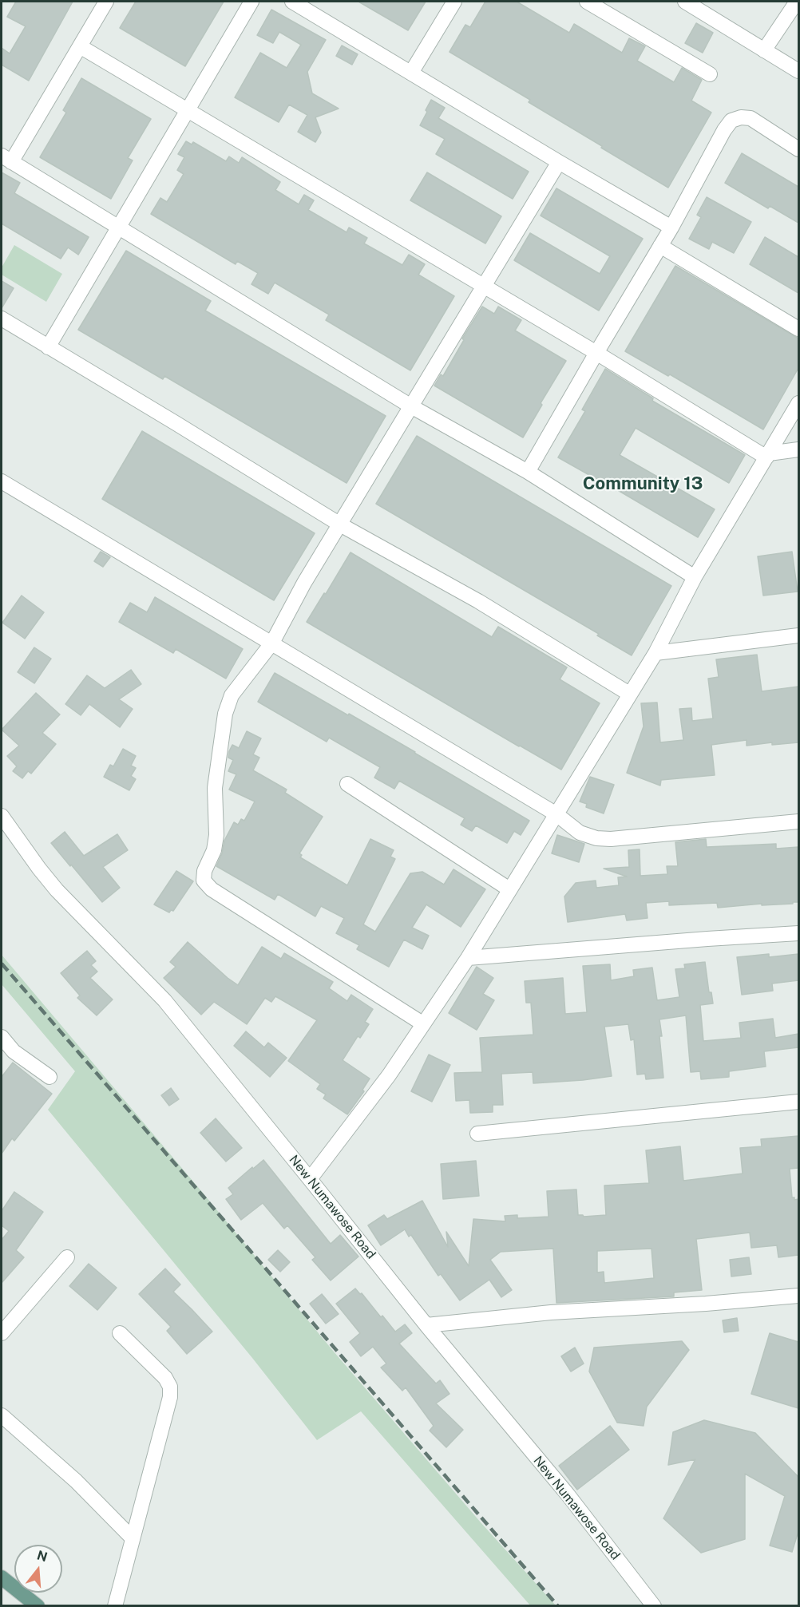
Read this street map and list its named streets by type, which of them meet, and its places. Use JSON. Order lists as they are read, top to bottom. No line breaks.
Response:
{"streets":{"street":["New Numawose Road"]},"districts":["Community 13"],"north":"top"}
